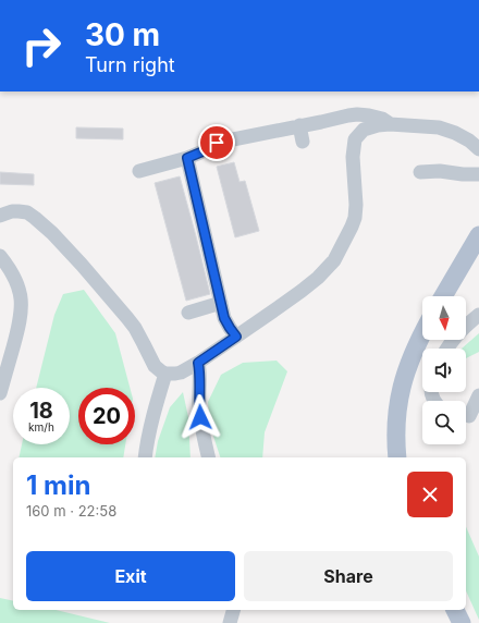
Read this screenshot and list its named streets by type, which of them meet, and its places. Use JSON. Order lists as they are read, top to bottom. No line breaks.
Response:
{"north":"bottom","page":{"turn":["30 m","Turn right"],"speed":"18 km/h","limit":"20","heading":["1 min","160 m · 22:58"],"buttons":["Exit","Share"]}}
